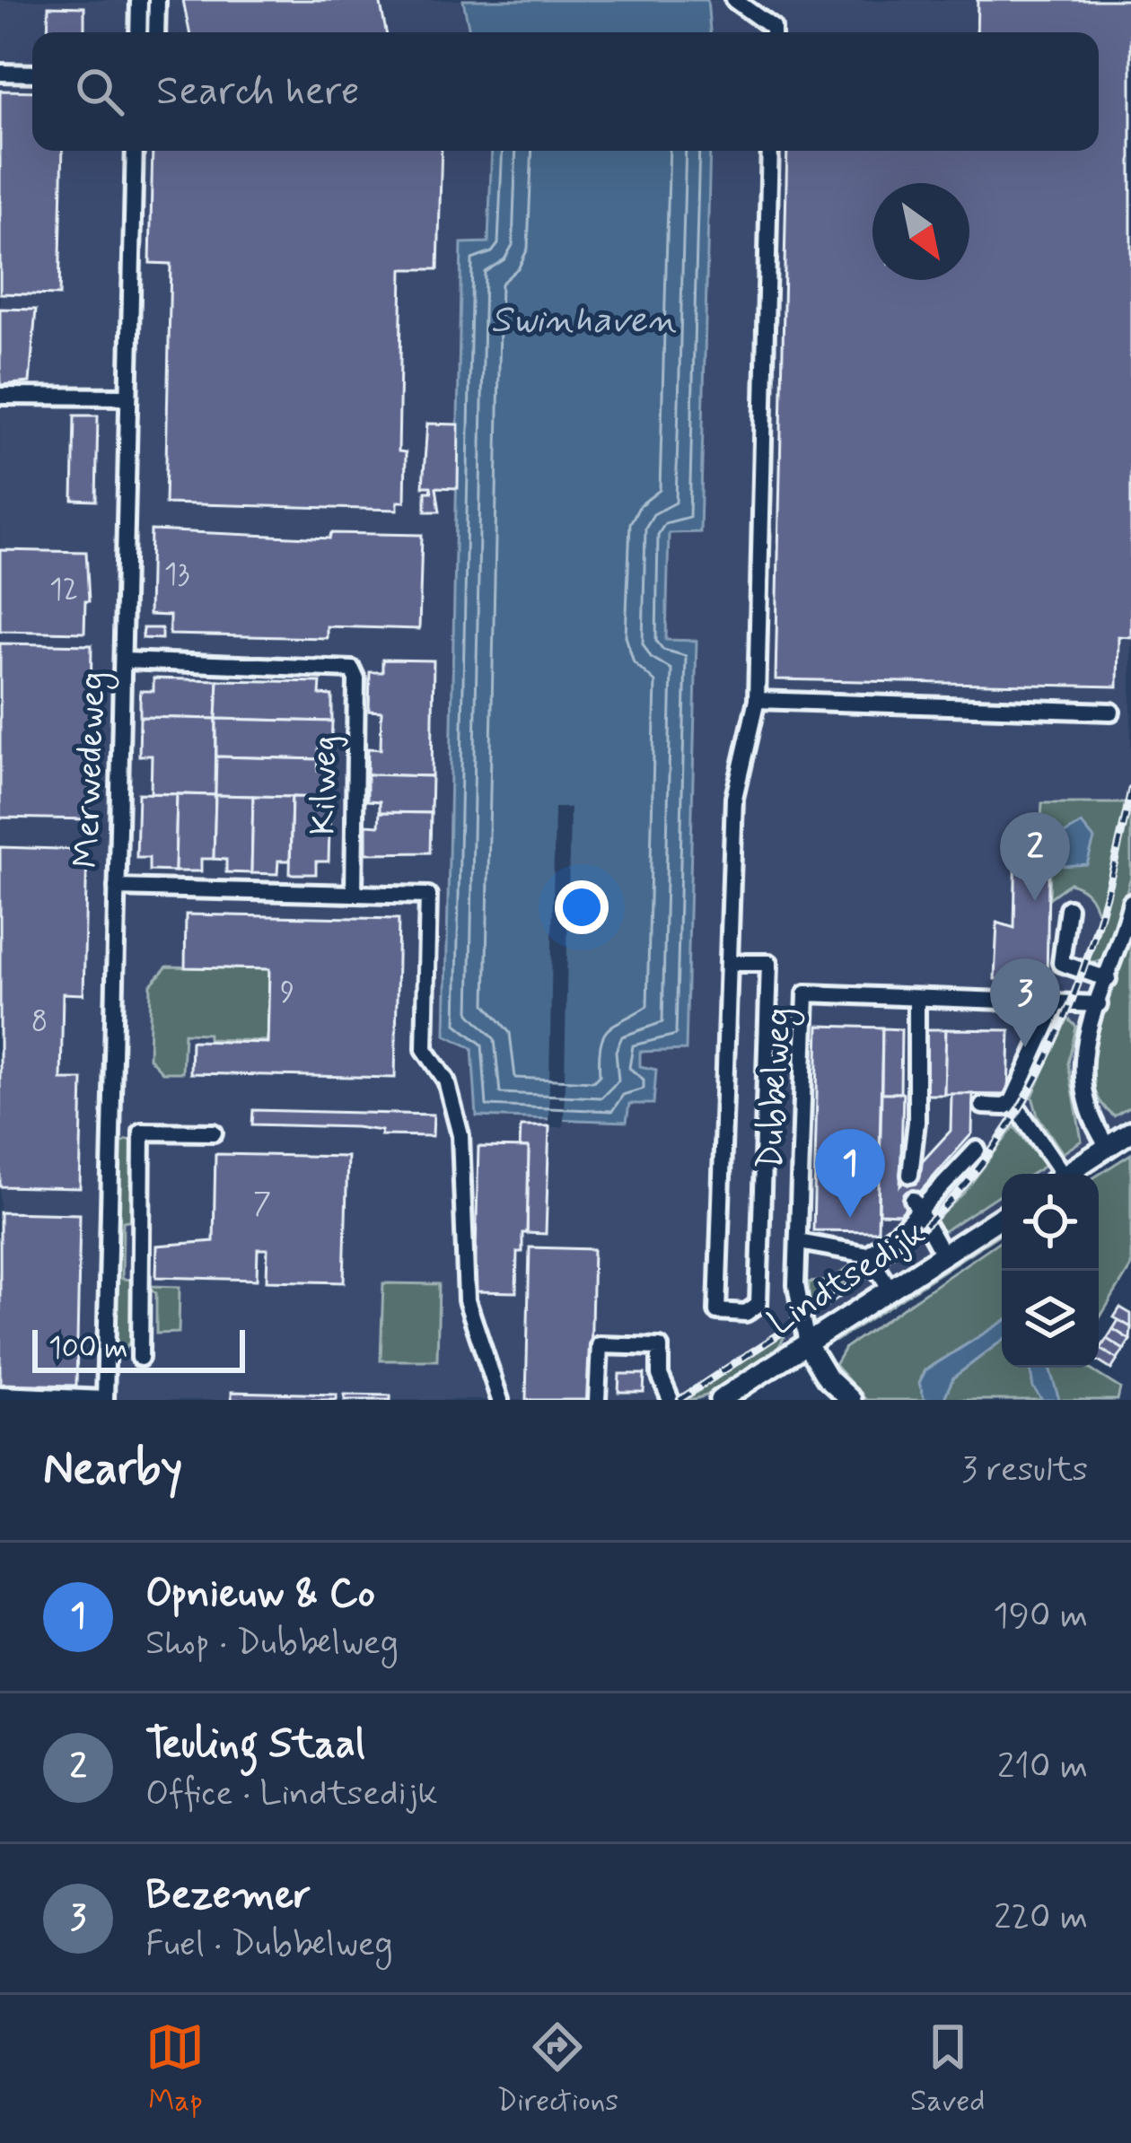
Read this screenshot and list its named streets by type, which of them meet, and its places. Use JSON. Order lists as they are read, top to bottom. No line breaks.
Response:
{"streets":{"main road":["Lindtsedijk"],"street":["Merwedeweg","Kilweg","Dubbelweg"]},"crossings":[["Merwedeweg","Kilweg"],["Dubbelweg","Lindtsedijk"]],"water":["Swinhaven"],"house_numbers":["13","12","9","8","7"],"scale_bar":"100 m","north":"bottom right","page":{"search":"Search here","pins":["2","3","1"],"scale":"100 m","heading":["Nearby","3 results"],"list":[{"mark":"1","name":"Opnieuw & Co","note":"Shop · Dubbelweg","value":"190 m"},{"mark":"2","name":"Teuling Staal","note":"Office · Lindtsedijk","value":"210 m"},{"mark":"3","name":"Bezemer","note":"Fuel · Dubbelweg","value":"220 m"}],"nav":["Map","Directions","Saved"]}}
